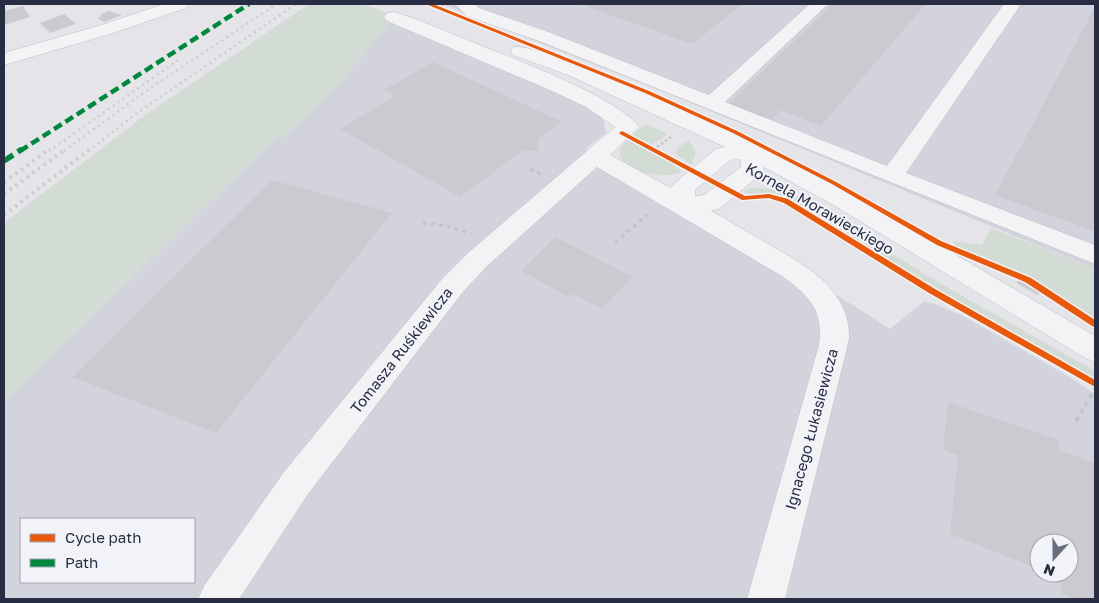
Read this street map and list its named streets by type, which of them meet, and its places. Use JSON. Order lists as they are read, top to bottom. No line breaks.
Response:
{"streets":{"street":["Kornela Morawieckiego","Tomasza Ruśkiewicza","Ignacego Łukasiewicza"]},"crossings":[["Kornela Morawieckiego","Tomasza Ruśkiewicza"],["Tomasza Ruśkiewicza","Ignacego Łukasiewicza"]],"legend":["Cycle path","Path"],"north":"bottom"}
